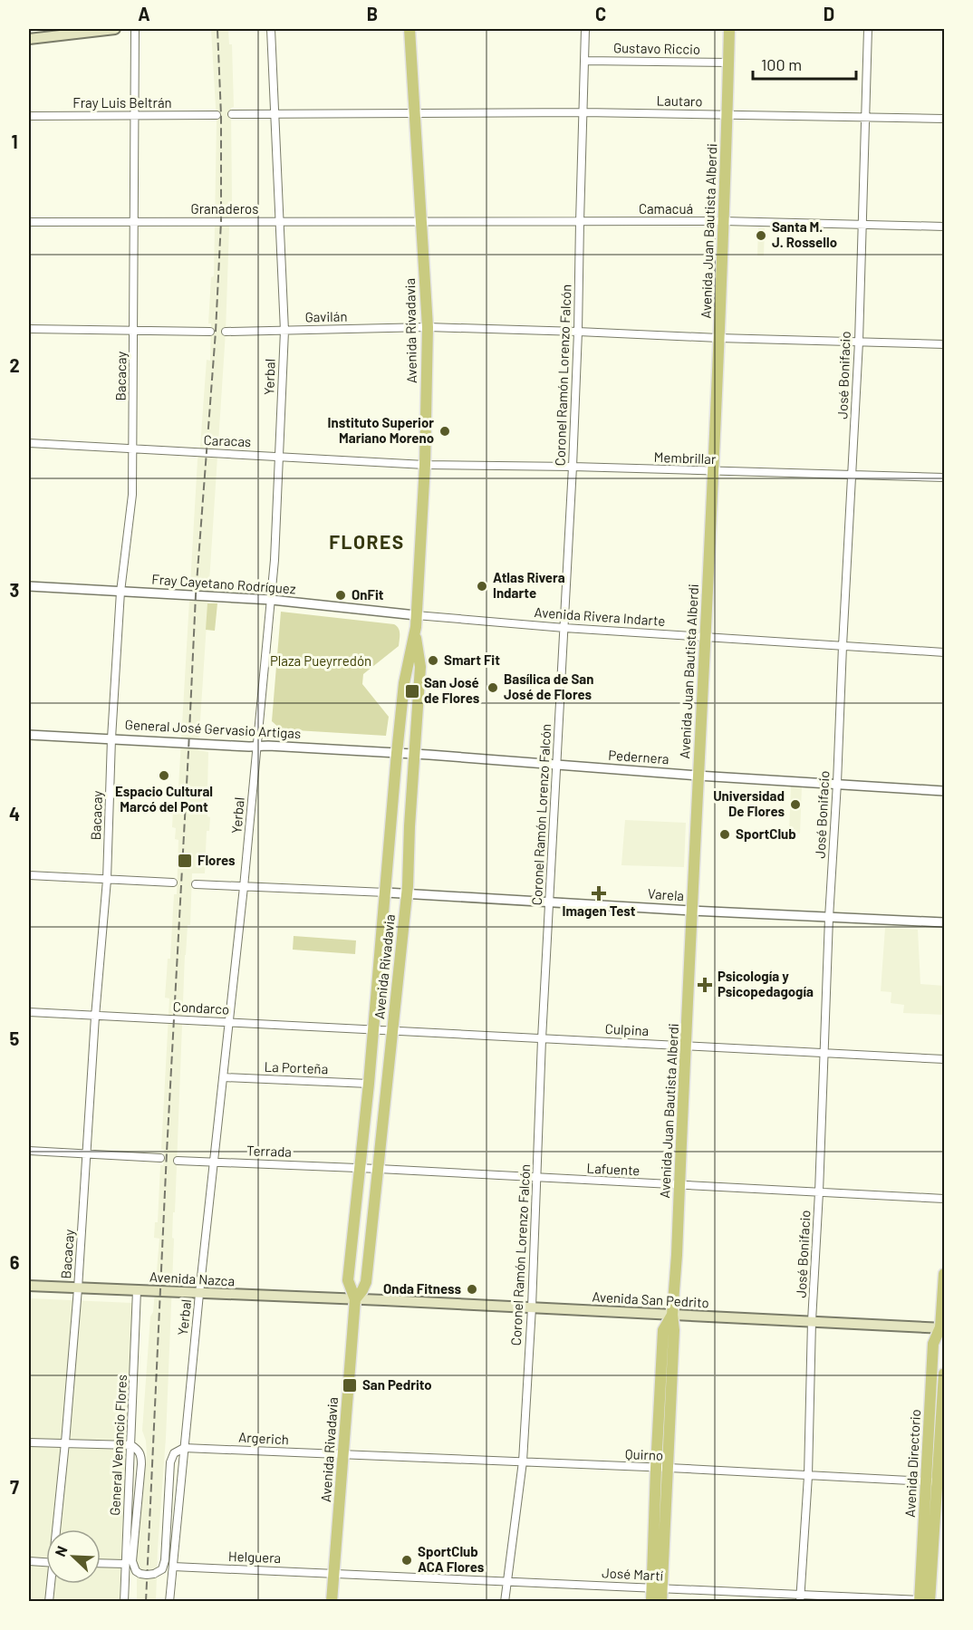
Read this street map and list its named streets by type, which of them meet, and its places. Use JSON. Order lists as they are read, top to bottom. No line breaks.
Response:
{"streets":{"main road":["Avenida Juan Bautista Alberdi","Avenida Rivadavia","Avenida Nazca","Avenida San Pedrito","Avenida Directorio"],"street":["Gustavo Riccio","Lautaro","Fray Luis Beltrán","Granaderos","Camacuá","Gavilán","Coronel Ramón Lorenzo Falcón","José Bonifacio","Bacacay","Yerbal","Caracas","Membrillar","Fray Cayetano Rodríguez","Avenida Rivera Indarte","General José Gervasio Artigas","Pedernera","Varela","Condarco","Culpina","La Porteña","Terrada","Lafuente","Argerich","General Venancio Flores","Quirno","Helguera","José Martí"]},"crossings":[["Gustavo Riccio","Avenida Juan Bautista Alberdi"],["Gustavo Riccio","Coronel Ramón Lorenzo Falcón"],["Lautaro","Avenida Juan Bautista Alberdi"],["Lautaro","Avenida Rivadavia"],["Lautaro","Coronel Ramón Lorenzo Falcón"],["Lautaro","José Bonifacio"],["Fray Luis Beltrán","Bacacay"],["Granaderos","Camacuá"],["Granaderos","Avenida Rivadavia"],["Granaderos","Bacacay"],["Granaderos","Yerbal"],["Camacuá","Avenida Juan Bautista Alberdi"],["Camacuá","Avenida Rivadavia"],["Camacuá","Coronel Ramón Lorenzo Falcón"],["Camacuá","José Bonifacio"],["Avenida Juan Bautista Alberdi","Gavilán"],["Avenida Juan Bautista Alberdi","Membrillar"],["Avenida Juan Bautista Alberdi","Avenida Rivera Indarte"],["Avenida Juan Bautista Alberdi","Pedernera"],["Avenida Juan Bautista Alberdi","Varela"],["Avenida Juan Bautista Alberdi","Culpina"],["Avenida Juan Bautista Alberdi","Lafuente"],["Avenida Juan Bautista Alberdi","Avenida San Pedrito"],["Avenida Juan Bautista Alberdi","Quirno"],["Avenida Juan Bautista Alberdi","José Martí"],["Gavilán","Avenida Rivadavia"],["Gavilán","Coronel Ramón Lorenzo Falcón"],["Gavilán","José Bonifacio"],["Gavilán","Yerbal"],["Avenida Rivadavia","Caracas"],["Avenida Rivadavia","Membrillar"],["Avenida Rivadavia","Fray Cayetano Rodríguez"],["Avenida Rivadavia","Avenida Rivera Indarte"],["Avenida Rivadavia","General José Gervasio Artigas"],["Avenida Rivadavia","Pedernera"],["Avenida Rivadavia","Varela"],["Avenida Rivadavia","Condarco"],["Avenida Rivadavia","Culpina"],["Avenida Rivadavia","La Porteña"],["Avenida Rivadavia","Terrada"],["Avenida Rivadavia","Lafuente"],["Avenida Rivadavia","Avenida Nazca"],["Avenida Rivadavia","Avenida San Pedrito"],["Avenida Rivadavia","Argerich"],["Avenida Rivadavia","Quirno"],["Avenida Rivadavia","Helguera"],["Avenida Rivadavia","José Martí"],["Coronel Ramón Lorenzo Falcón","Membrillar"],["Coronel Ramón Lorenzo Falcón","Avenida Rivera Indarte"],["Coronel Ramón Lorenzo Falcón","Pedernera"],["Coronel Ramón Lorenzo Falcón","Varela"],["Coronel Ramón Lorenzo Falcón","Culpina"],["Coronel Ramón Lorenzo Falcón","Lafuente"],["Coronel Ramón Lorenzo Falcón","Avenida San Pedrito"],["Coronel Ramón Lorenzo Falcón","Quirno"],["Coronel Ramón Lorenzo Falcón","José Martí"],["José Bonifacio","Membrillar"],["José Bonifacio","Avenida Rivera Indarte"],["José Bonifacio","Pedernera"],["José Bonifacio","Varela"],["José Bonifacio","Culpina"],["José Bonifacio","Lafuente"],["José Bonifacio","Avenida San Pedrito"],["José Bonifacio","Quirno"],["José Bonifacio","José Martí"],["Bacacay","Caracas"],["Bacacay","Fray Cayetano Rodríguez"],["Bacacay","General José Gervasio Artigas"],["Bacacay","Condarco"],["Bacacay","Avenida Nazca"],["Yerbal","Caracas"],["Yerbal","Fray Cayetano Rodríguez"],["Yerbal","General José Gervasio Artigas"],["Yerbal","Condarco"],["Yerbal","La Porteña"],["Yerbal","Terrada"],["Yerbal","Avenida Nazca"],["Yerbal","Argerich"],["Yerbal","Helguera"],["Caracas","Membrillar"],["Fray Cayetano Rodríguez","Avenida Rivera Indarte"],["General José Gervasio Artigas","Pedernera"],["Condarco","Culpina"],["Terrada","Lafuente"],["Avenida Nazca","Avenida San Pedrito"],["Avenida Nazca","General Venancio Flores"],["Avenida San Pedrito","Avenida Directorio"],["Argerich","Quirno"],["Quirno","Avenida Directorio"],["Avenida Directorio","José Martí"],["Helguera","José Martí"]],"districts":["FLORES"],"parks":["Plaza Pueyrredón"],"places":{"other":["Santa M. J. Rossello","Instituto Superior Mariano Moreno","Atlas Rivera Indarte","OnFit","Smart Fit","Basílica de San José de Flores","Espacio Cultural Marcó del Pont","Universidad De Flores","SportClub","Onda Fitness","SportClub ACA Flores"],"transit":["San José de Flores","Flores","San Pedrito"],"health":["Imagen Test","Psicología y Psicopedagogía"]},"scale_bar":"100 m","north":"top left","grid":{"columns":["A","B","C","D"],"rows":["1","2","3","4","5","6","7"]}}
